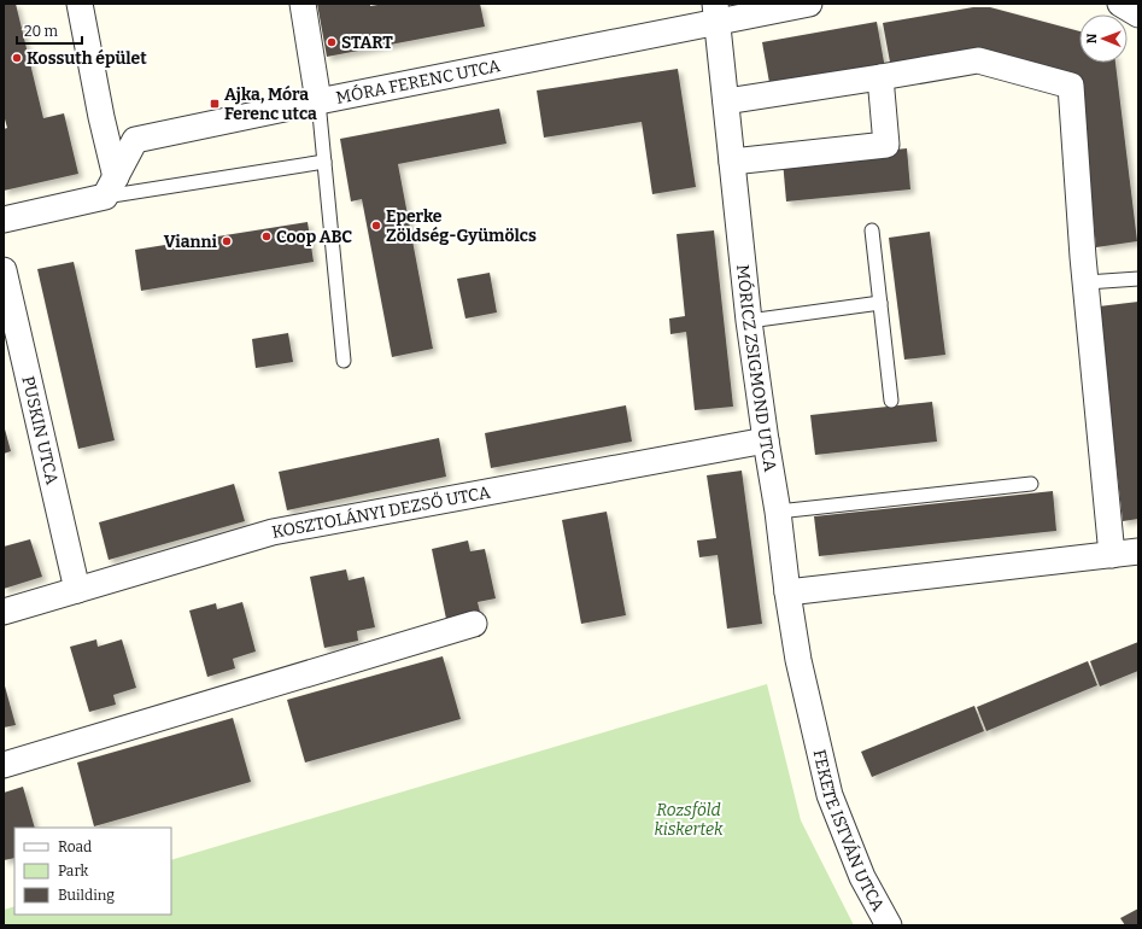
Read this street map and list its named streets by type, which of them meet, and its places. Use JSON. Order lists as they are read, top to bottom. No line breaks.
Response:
{"streets":{"street":["MÓRA FERENC UTCA","MÓRICZ ZSIGMOND UTCA","PUSKIN UTCA","KOSZTOLÁNYI DEZSŐ UTCA","FEKETE ISTVÁN UTCA"]},"crossings":[["MÓRA FERENC UTCA","MÓRICZ ZSIGMOND UTCA"],["MÓRICZ ZSIGMOND UTCA","KOSZTOLÁNYI DEZSŐ UTCA"],["MÓRICZ ZSIGMOND UTCA","FEKETE ISTVÁN UTCA"],["PUSKIN UTCA","KOSZTOLÁNYI DEZSŐ UTCA"]],"parks":["Rozsföld kiskertek"],"places":{"other":["START","Kossuth épület","Eperke Zöldség-Gyümölcs","Coop ABC","Vianni"],"transit":["Ajka, Móra Ferenc utca"]},"legend":["Road","Park","Building"],"scale_bar":"20 m","north":"left"}
